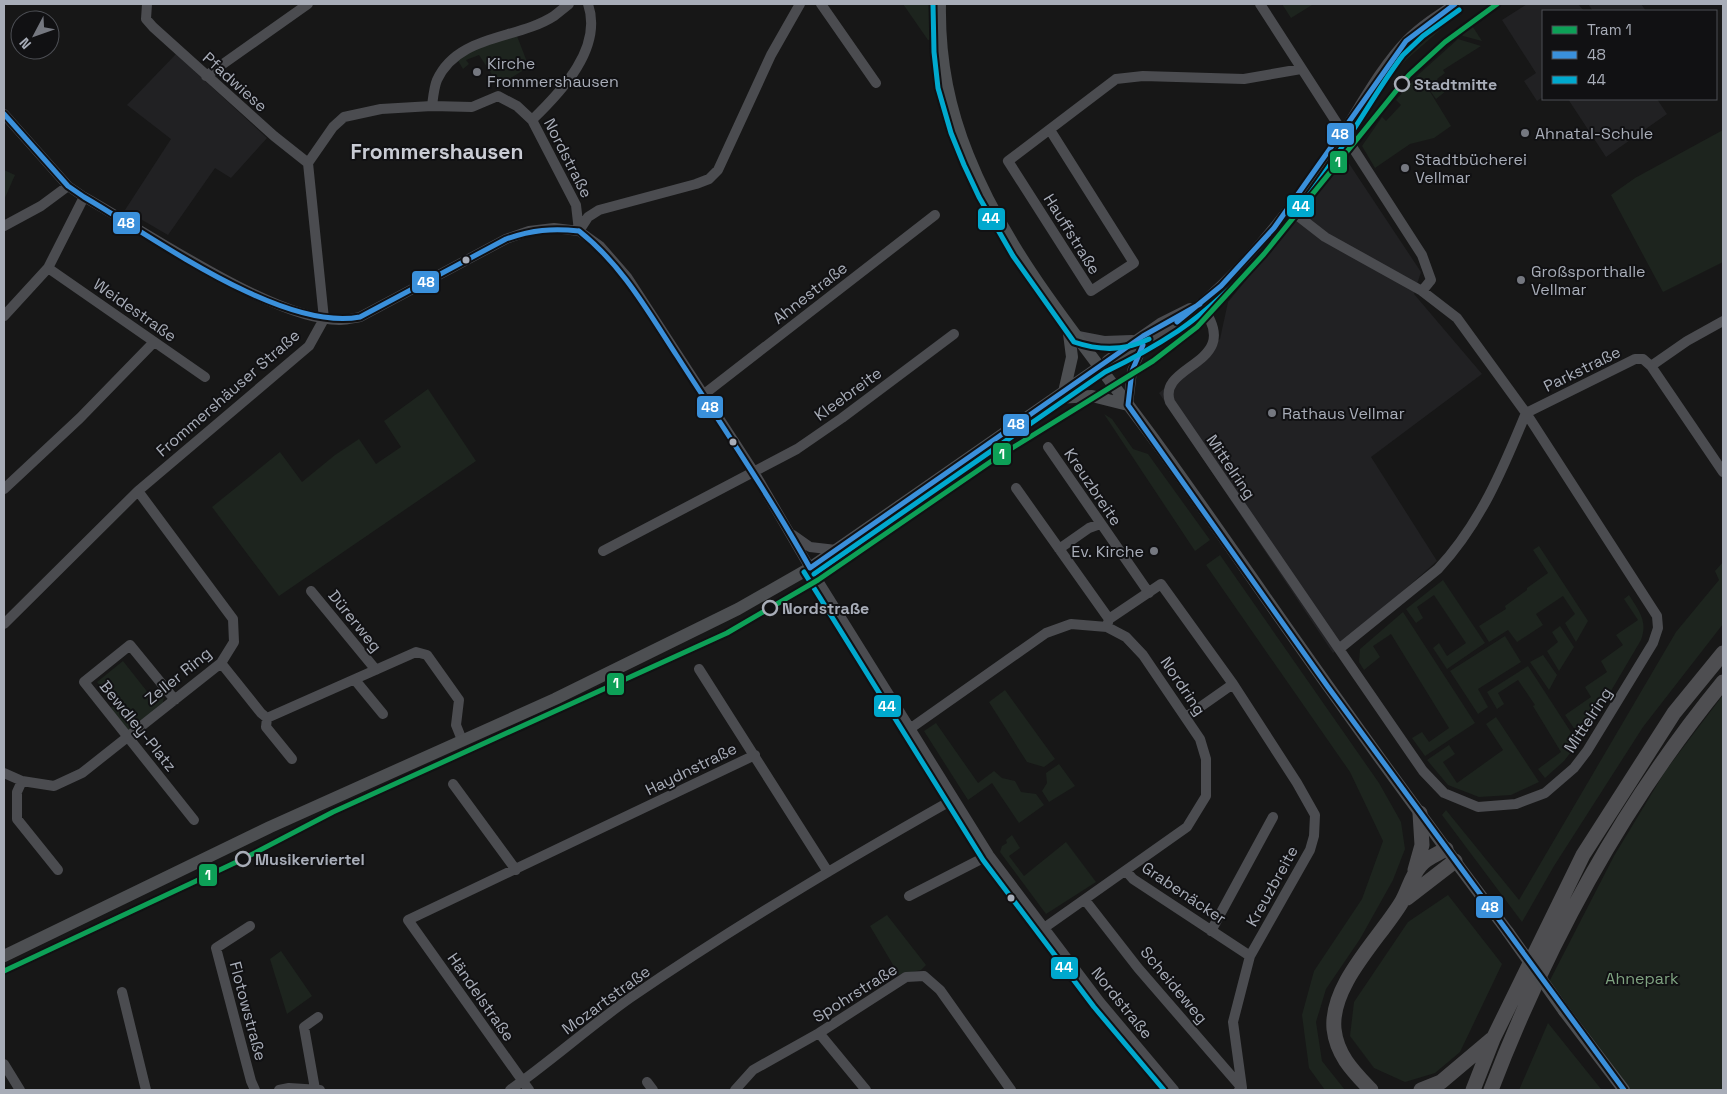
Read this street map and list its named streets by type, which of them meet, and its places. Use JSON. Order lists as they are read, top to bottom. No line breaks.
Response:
{"streets":{"street":["Pfadwiese","Nordstraße","Hauffstraße","Ahnestraße","Weidestraße","Parkstraße","Frommershäuser Straße","Kleebreite","Mittelring","Kreuzbreite","Dürerweg","Zeller Ring","Nordring","Bewdley-Platz","Haydnstraße","Grabenäcker","Scheideweg","Spohrstraße","Händelstraße","Mozartstraße","Flotowstraße"]},"crossings":[["Nordstraße","Ahnestraße"],["Nordstraße","Kleebreite"],["Nordstraße","Nordring"],["Nordstraße","Mozartstraße"],["Parkstraße","Mittelring"],["Frommershäuser Straße","Zeller Ring"],["Kreuzbreite","Nordring"],["Kreuzbreite","Grabenäcker"],["Kreuzbreite","Scheideweg"],["Zeller Ring","Bewdley-Platz"],["Nordring","Grabenäcker"],["Nordring","Scheideweg"],["Haydnstraße","Händelstraße"],["Haydnstraße","Mozartstraße"],["Händelstraße","Mozartstraße"]],"districts":["Frommershausen"],"parks":["Ahnepark"],"places":["Kirche Frommershausen","Stadtmitte","Ahnatal-Schule","Stadtbücherei Vellmar","Großsporthalle Vellmar","Rathaus Vellmar","Ev. Kirche","Nordstraße","Musikerviertel"],"lines":["tram line 1","transit line 48","transit line 44"],"legend":["Tram 1","48","44"],"north":"bottom left"}
